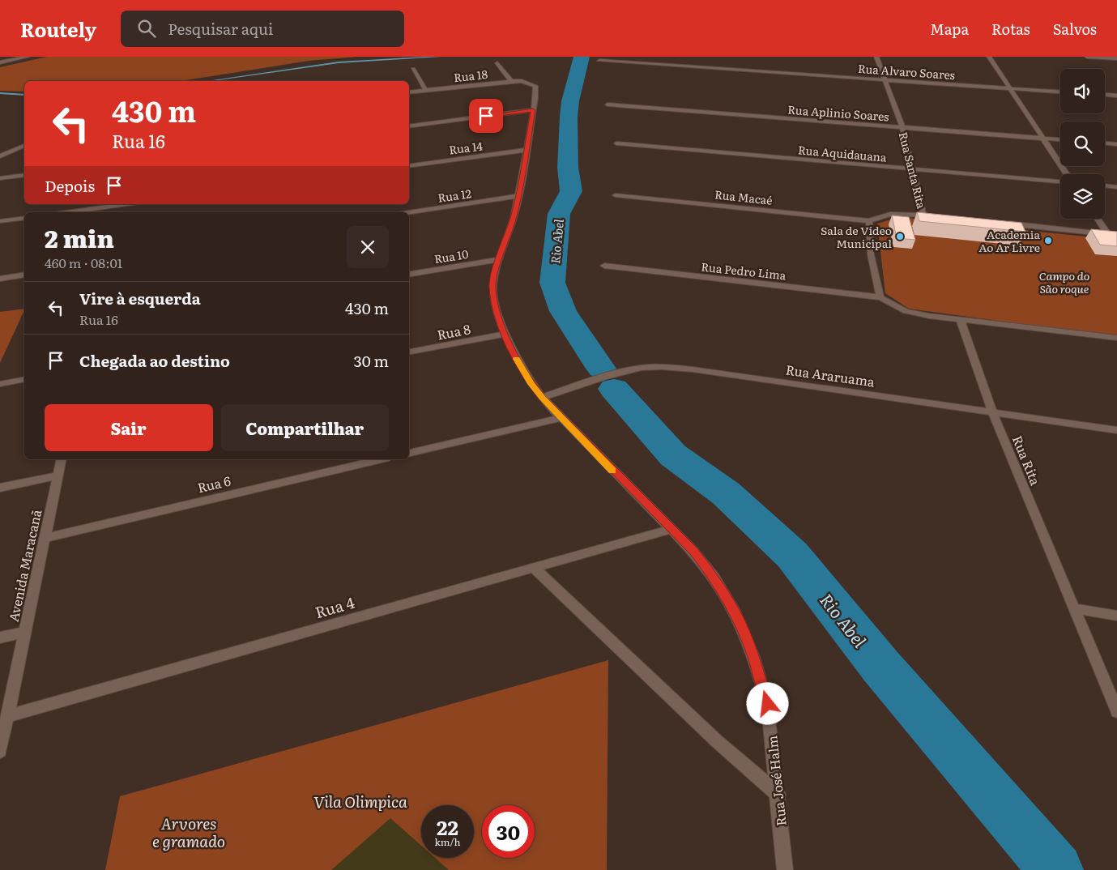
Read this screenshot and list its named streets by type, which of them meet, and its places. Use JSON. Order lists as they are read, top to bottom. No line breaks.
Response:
{"streets":{"street":["Rua Alvaro Soares","Rua 18","Rua Aplinio Soares","Rua 14","Rua Aquidauana","Rua Santa Rita","Rua 12","Rua Macaé","Rua 10","Rua Pedro Lima","Rua 8","Rua Araruama","Rua Rita","Rua 6","Avenida Maracanã","Rua 4","Rua José Halm"]},"crossings":[["Rua Alvaro Soares","Rua Santa Rita"],["Rua 18","Rua José Halm"],["Rua Aplinio Soares","Rua Santa Rita"],["Rua 14","Rua José Halm"],["Rua Aquidauana","Rua Santa Rita"],["Rua 12","Rua José Halm"],["Rua 10","Rua José Halm"],["Rua 8","Rua José Halm"],["Rua Araruama","Rua Rita"],["Rua Araruama","Rua José Halm"],["Rua 6","Avenida Maracanã"],["Avenida Maracanã","Rua 4"],["Rua 4","Rua José Halm"]],"water":["Rio Abel"],"parks":["Campo do São roque","Vila Olimpica","Arvores e gramado"],"places":["Sala de Vídeo Municipal","Academia Ao Ar Livre"],"page":{"header":"Routely","search":"Pesquisar aqui","nav":["Mapa","Rotas","Salvos"],"turn":["430 m","Rua 16"],"then":"Depois","heading":["2 min","460 m · 08:01"],"list":[{"name":"Vire à esquerda","note":"Rua 16","value":"430 m"},{"name":"Chegada ao destino","value":"30 m"}],"buttons":["Sair","Compartilhar"],"speed":"22 km/h","limit":"30"}}
